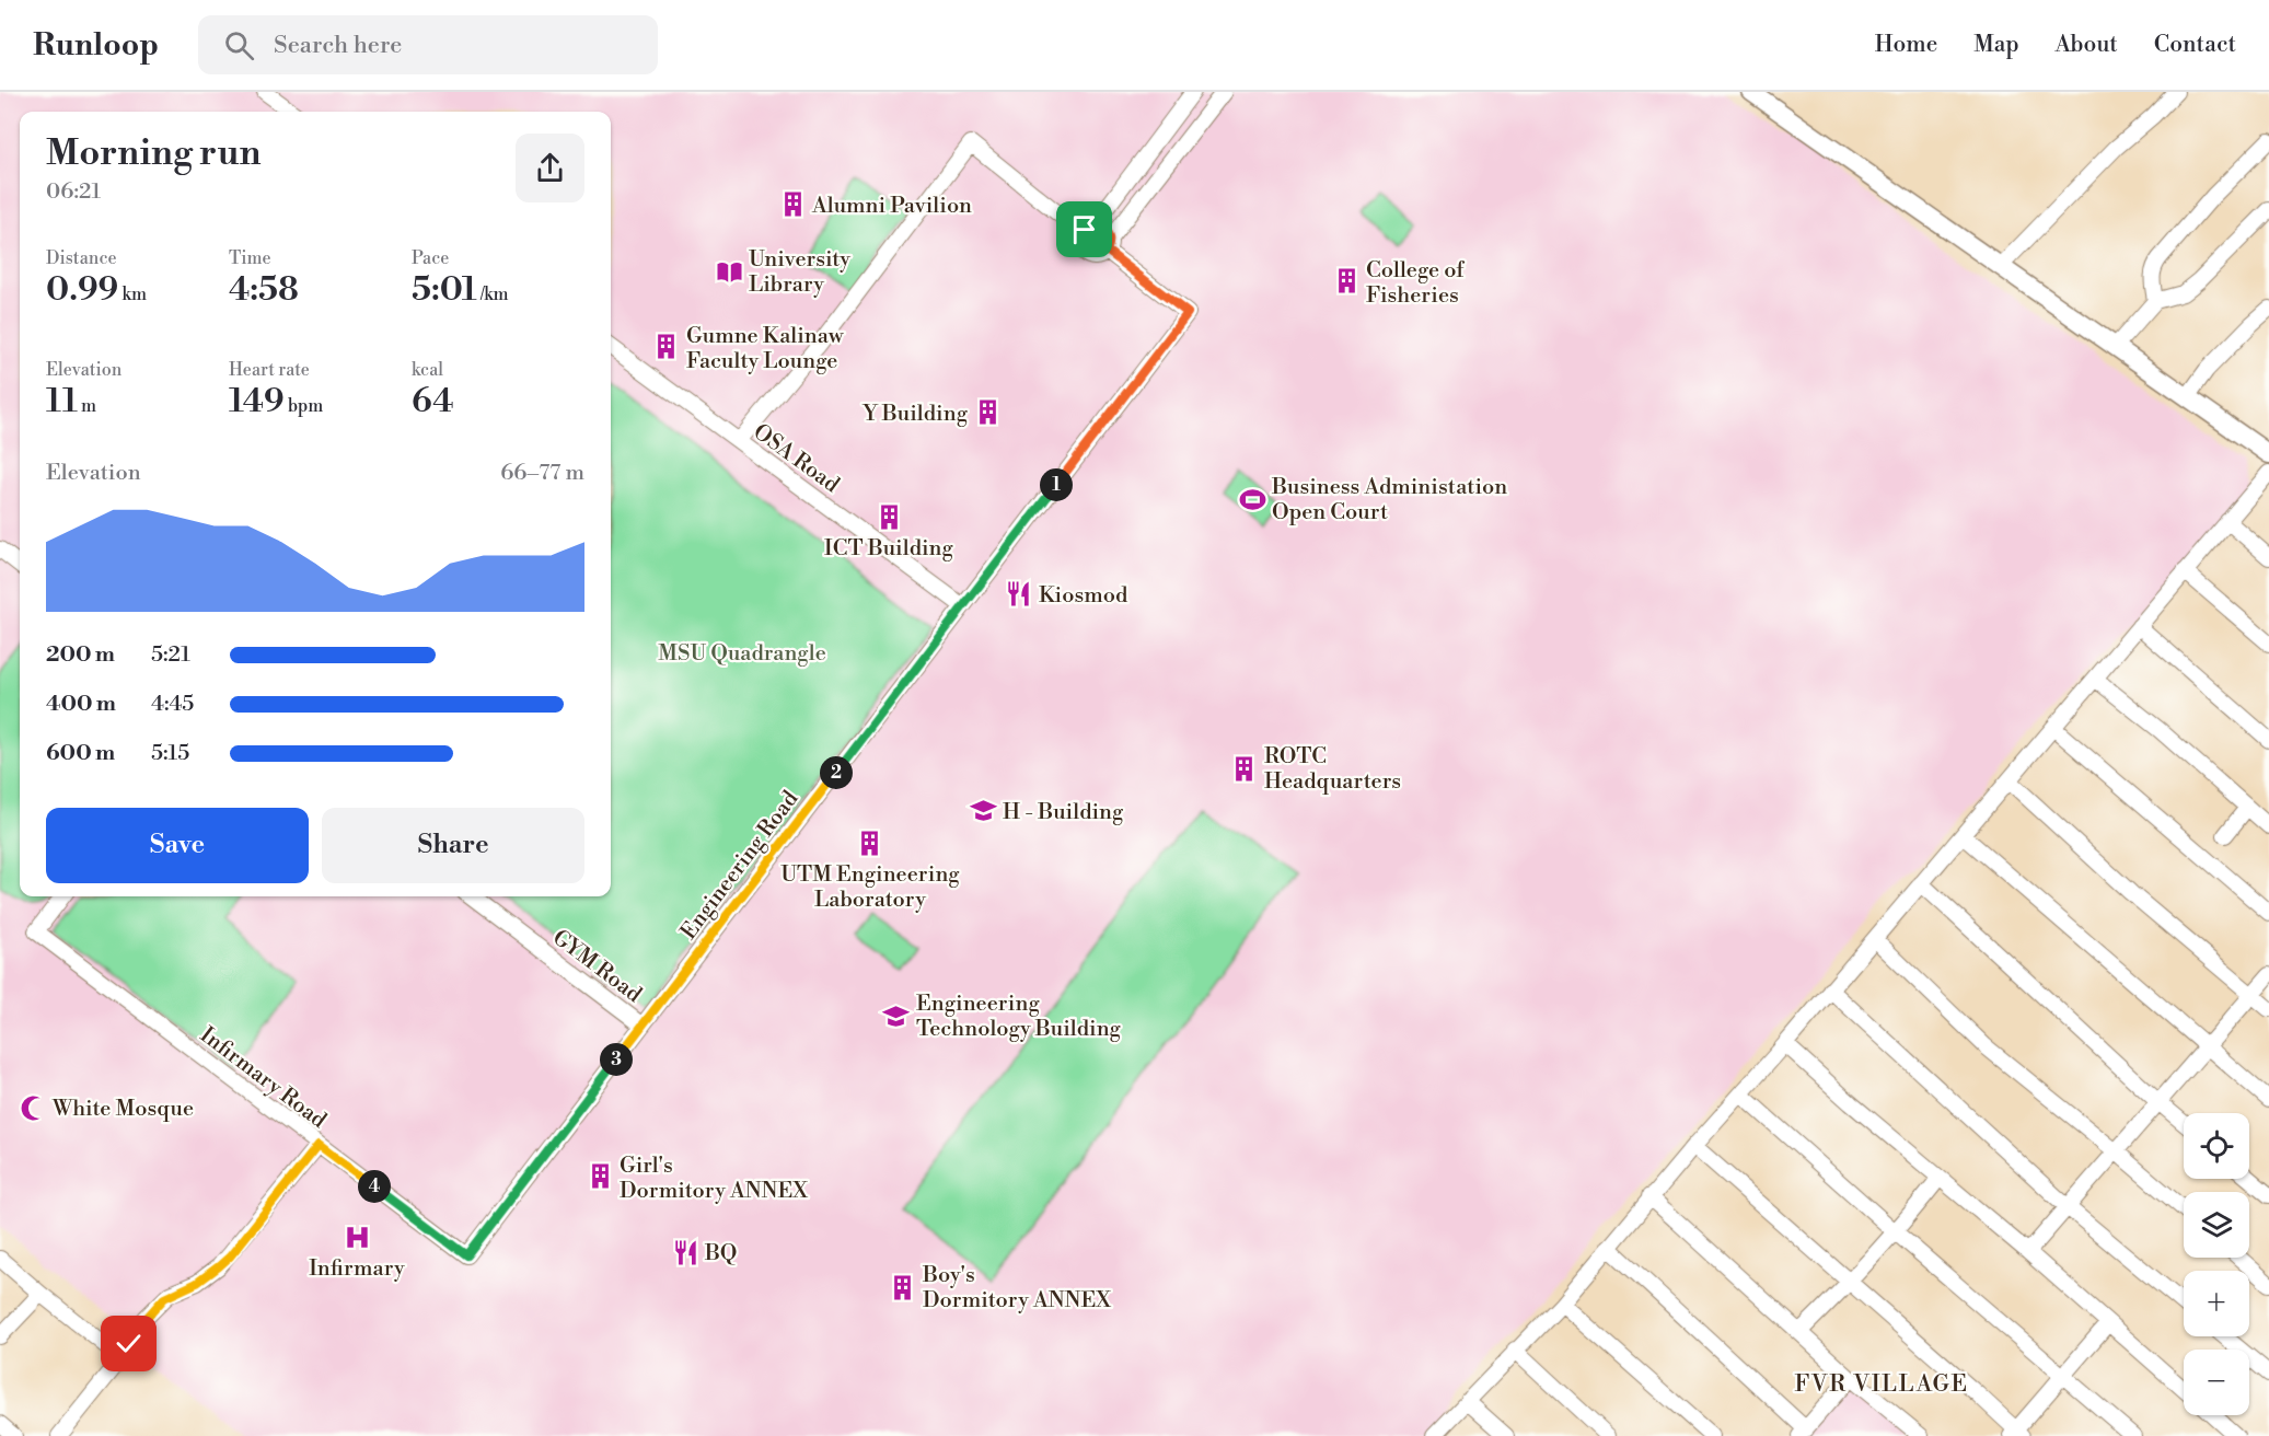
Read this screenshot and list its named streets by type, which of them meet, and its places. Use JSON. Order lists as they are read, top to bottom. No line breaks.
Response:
{"streets":{"street":["OSA Road","Engineering Road","GYM Road","Infirmary Road"]},"crossings":[["OSA Road","Engineering Road"],["Engineering Road","GYM Road"],["Engineering Road","Infirmary Road"]],"districts":["FVR VILLAGE"],"parks":["MSU Quadrangle"],"places":{"building":["Alumni Pavilion","College of Fisheries","Gumne Kalinaw Faculty Lounge","Y Building","ICT Building","ROTC Headquarters","UTM Engineering Laboratory","Girl's Dormitory ANNEX","Boy's Dormitory ANNEX"],"library":["University Library"],"sports":["Business Administation Open Court"],"restaurant":["Kiosmod","BQ"],"school or university":["H - Building","Engineering Technology Building"],"mosque":["White Mosque"],"hospital":["Infirmary"]},"page":{"header":"Runloop","search":"Search here","nav":["Home","Map","About","Contact"],"heading":["Morning run","06:21"],"stats":[["Distance","0.99 km"],["Time","4:58"],["Pace","5:01 /km"],["Elevation","11 m"],["Heart rate","149 bpm"],["kcal","64"]],"chart":["Elevation","66–77 m"],"pins":["1","2","3","4"],"list":[{"name":"200 m","note":"5:21"},{"name":"400 m","note":"4:45"},{"name":"600 m","note":"5:15"}],"buttons":["Save","Share"],"map_buttons":["+","−"]}}
